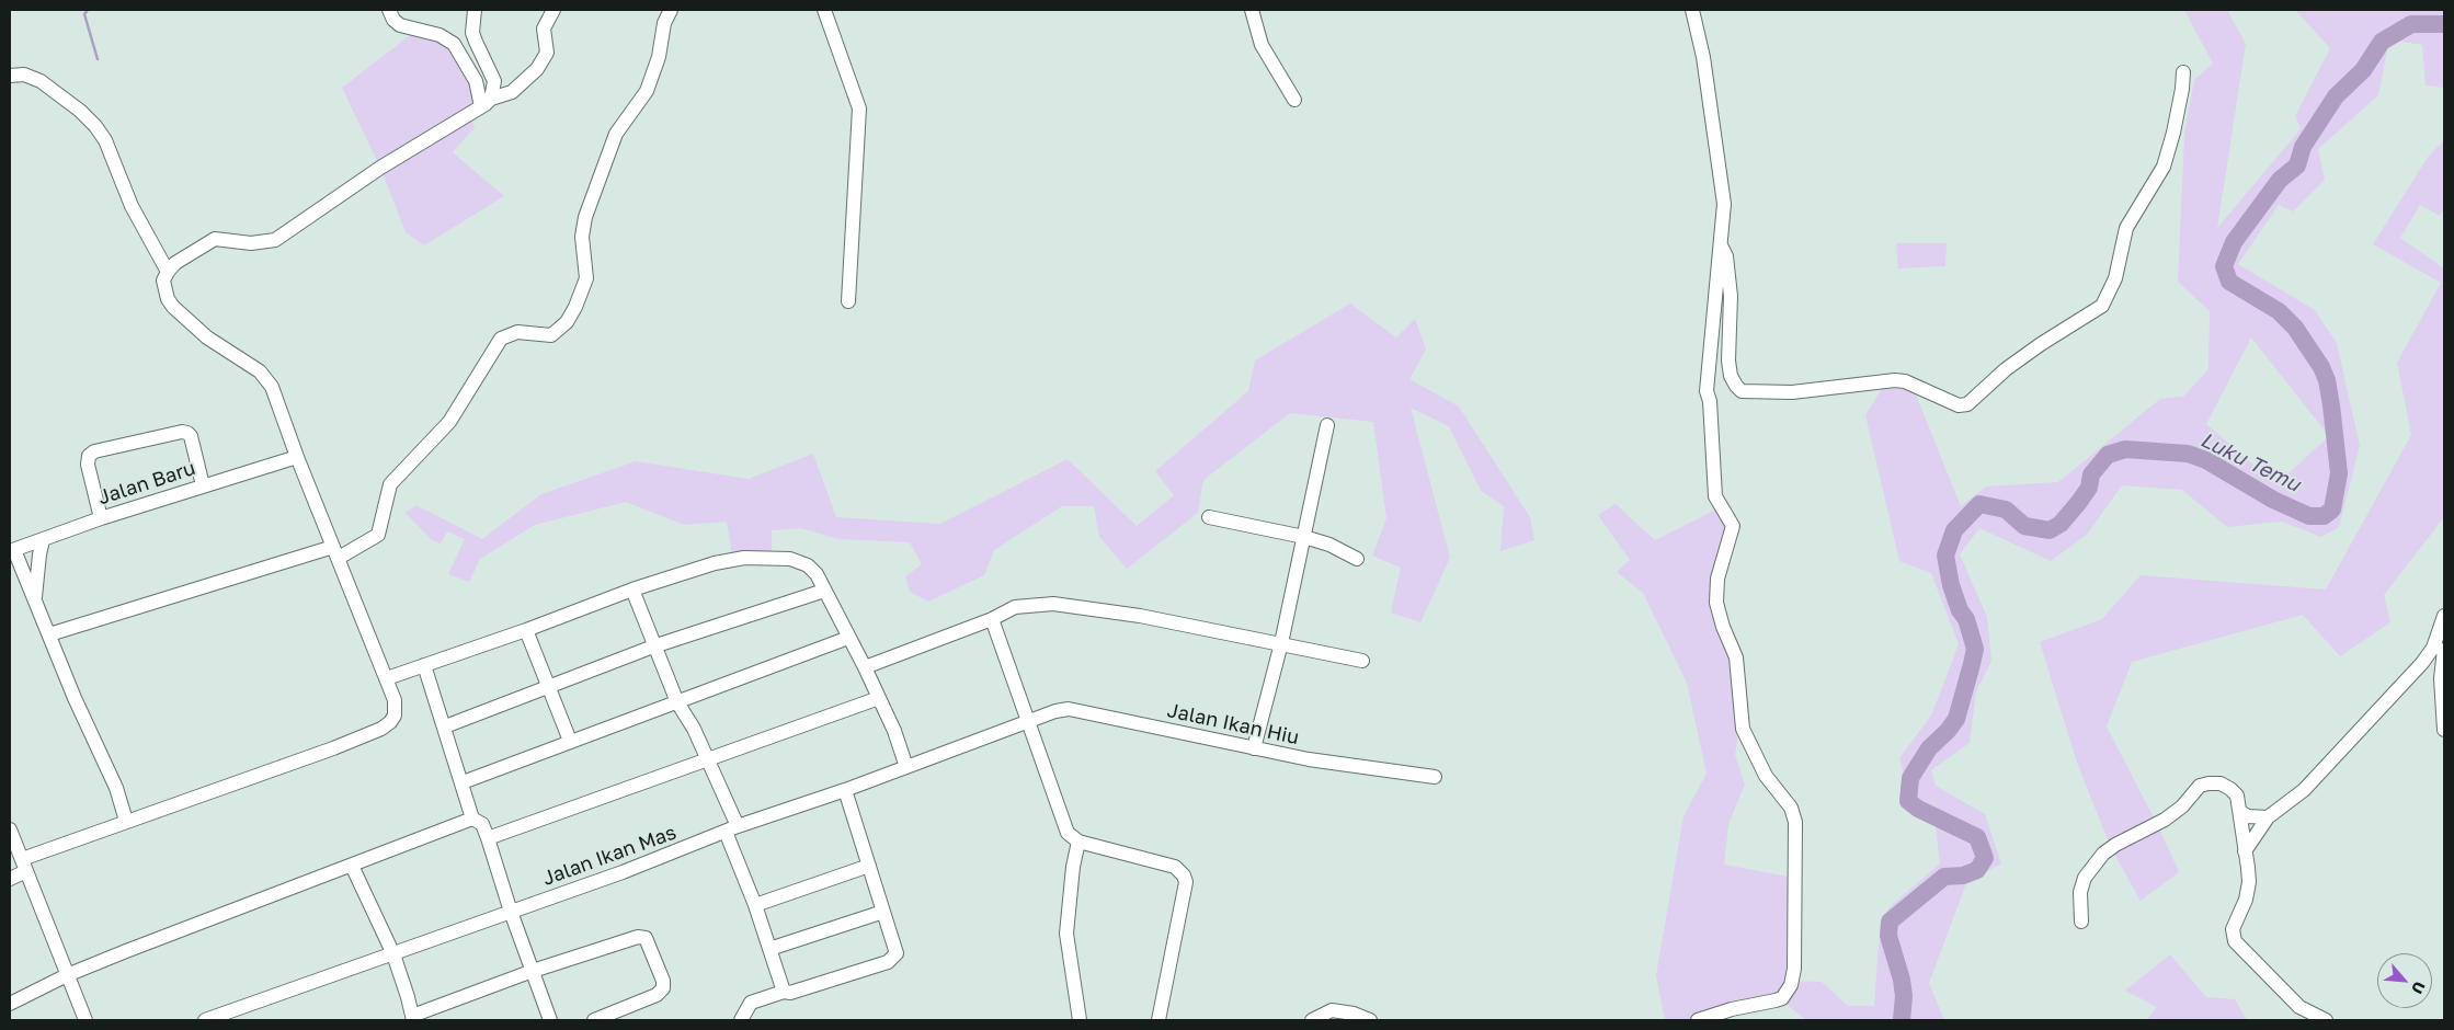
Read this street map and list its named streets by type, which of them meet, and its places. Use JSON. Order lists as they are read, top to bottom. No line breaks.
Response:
{"streets":{"street":["Jalan Baru","Jalan Ikan Hiu","Jalan Ikan Mas"]},"crossings":[["Jalan Ikan Hiu","Jalan Ikan Mas"]],"water":["Luku Temu"],"north":"bottom right"}
